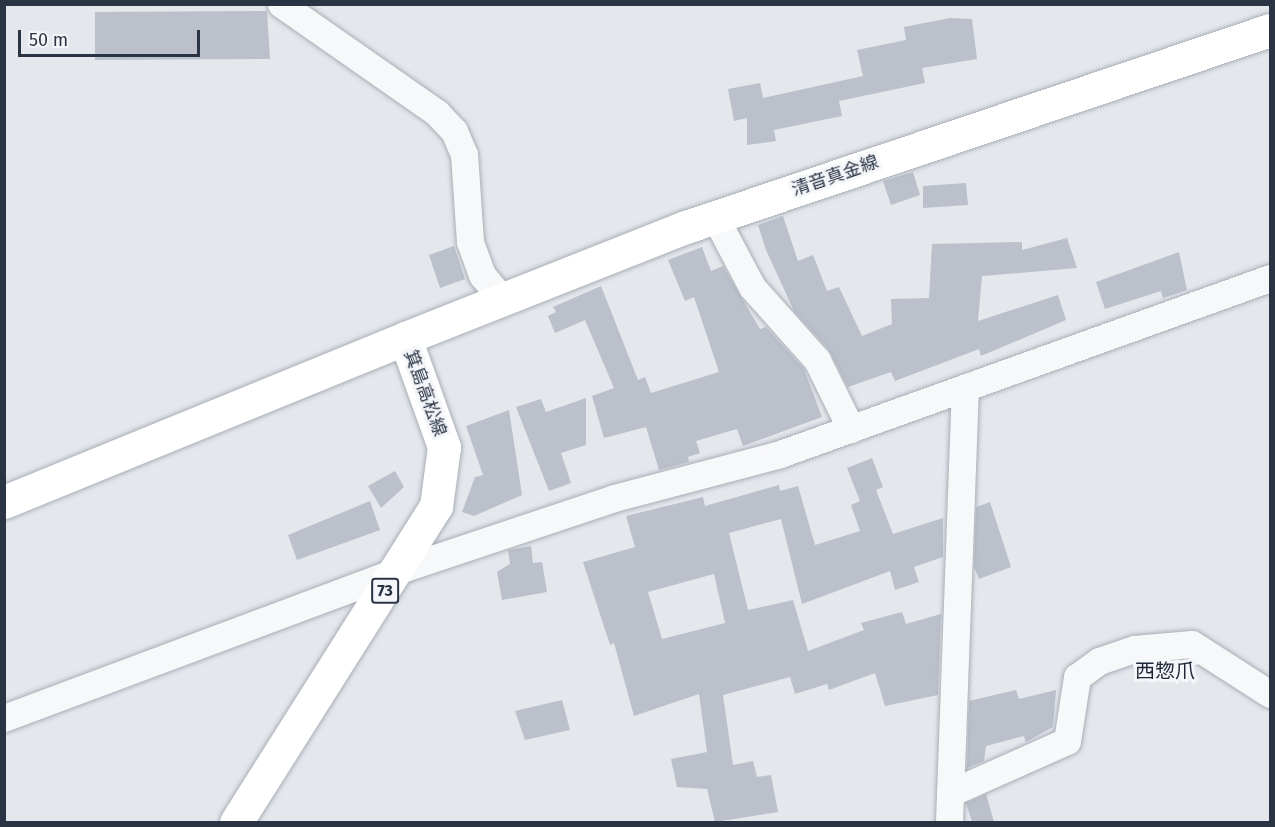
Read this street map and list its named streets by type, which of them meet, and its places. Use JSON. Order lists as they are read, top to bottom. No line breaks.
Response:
{"streets":{"main road":["清音真金線","箕島高松線","73"]},"crossings":[["清音真金線","箕島高松線"]],"districts":["西惣爪"],"scale_bar":"50 m"}
